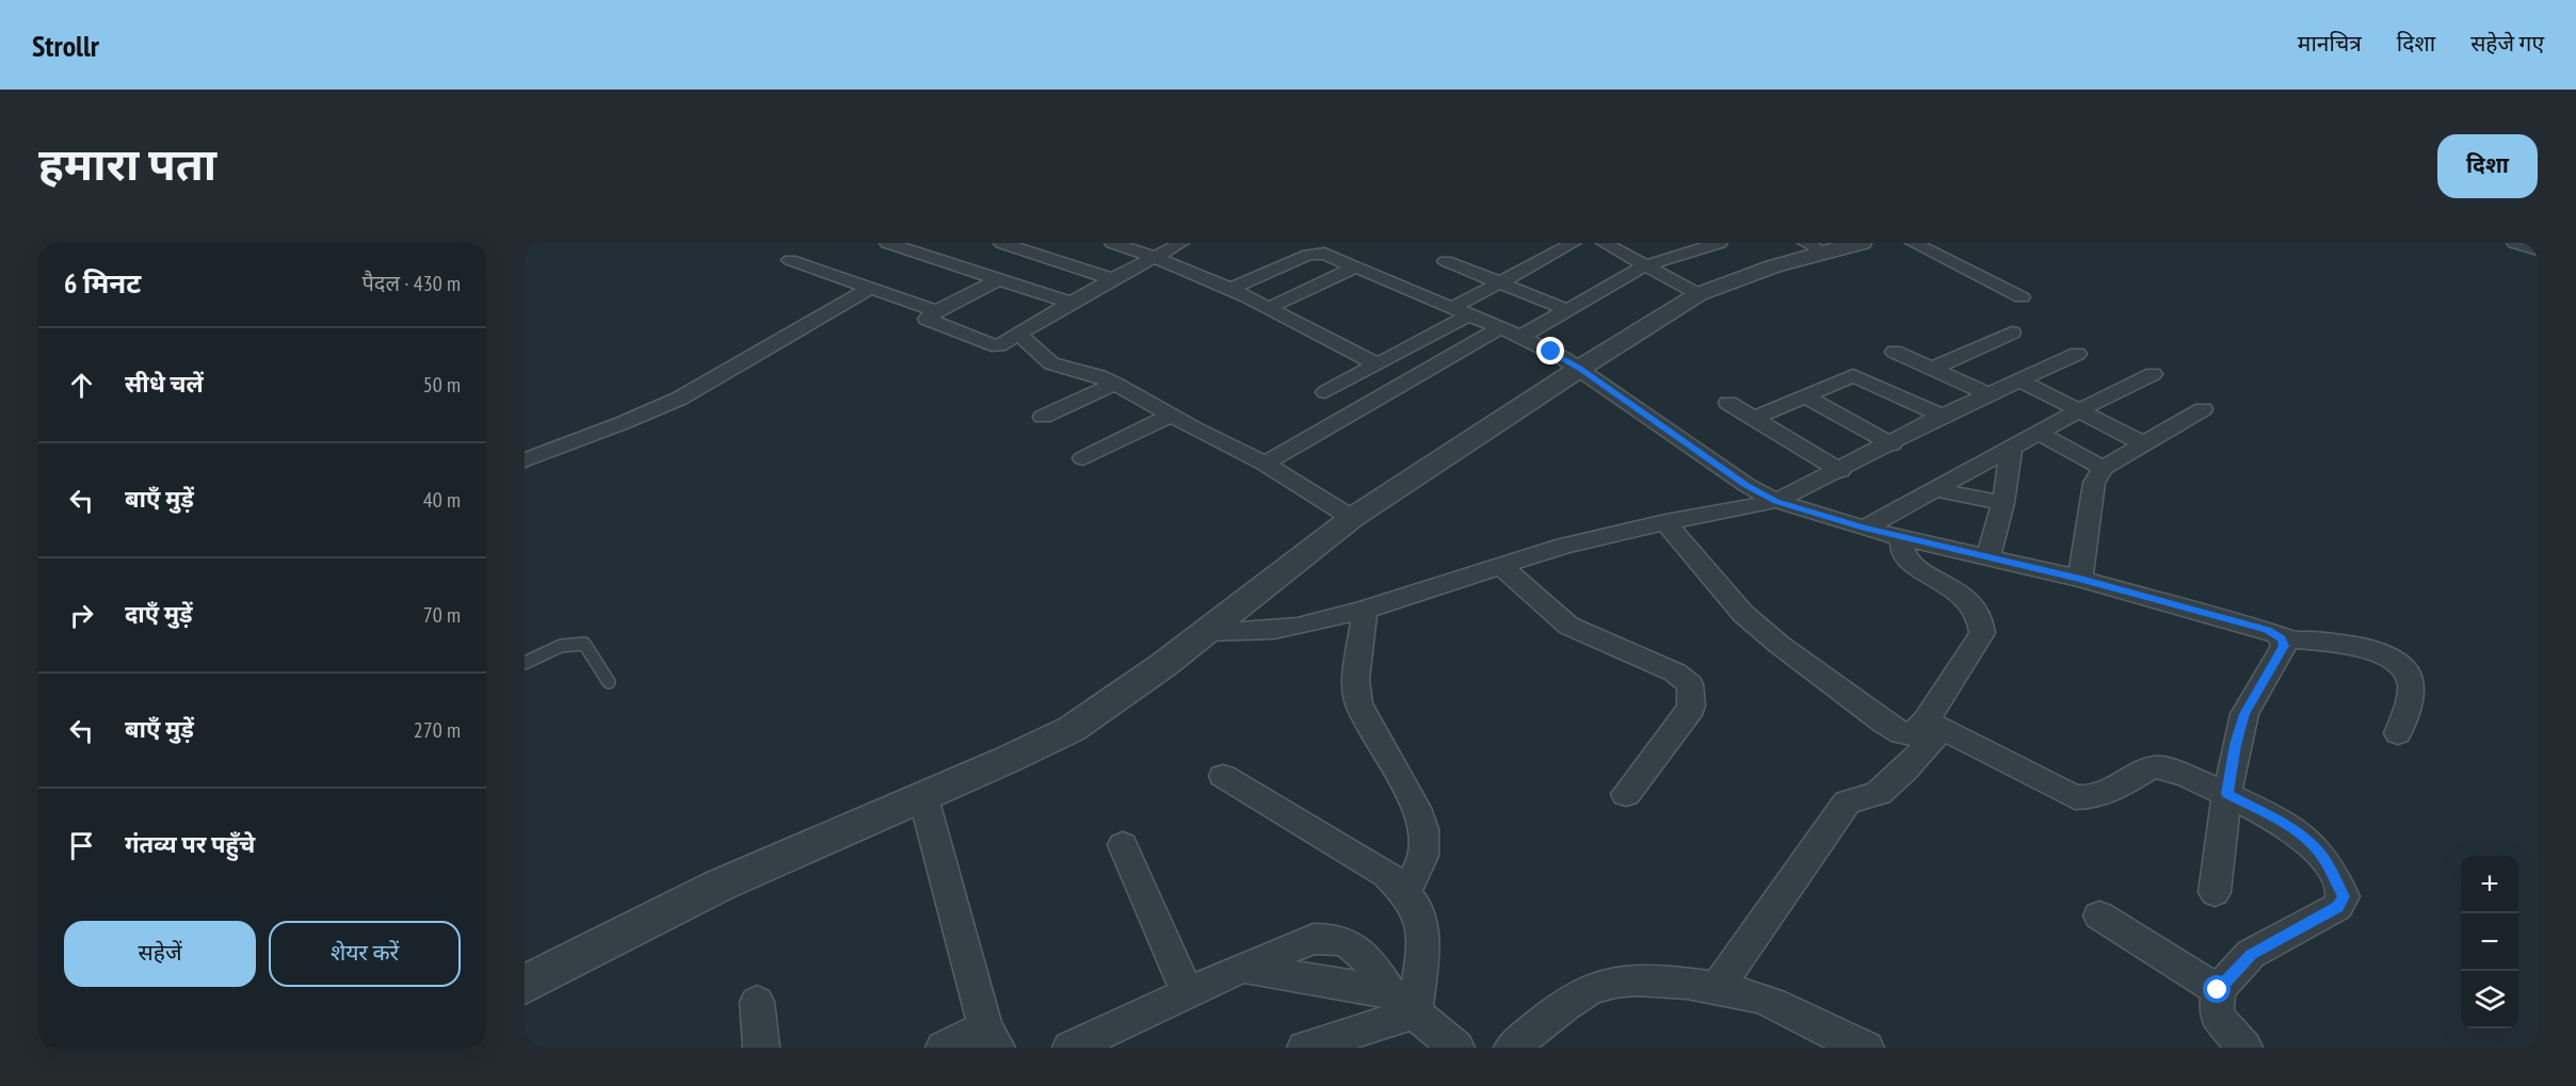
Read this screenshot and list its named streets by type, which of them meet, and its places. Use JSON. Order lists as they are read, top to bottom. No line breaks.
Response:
{"page":{"header":"Strollr","nav":["मानचित्र","दिशा","सहेजे गए"],"title":"हमारा पता","buttons":["दिशा",["सहेजें","शेयर करें"]],"heading":["6 मिनट","पैदल · 430 m"],"list":[["सीधे चलें","50 m"],["बाएँ मुड़ें","40 m"],["दाएँ मुड़ें","70 m"],["बाएँ मुड़ें","270 m"],"गंतव्य पर पहुँचे"],"map_buttons":["+","−"]}}
